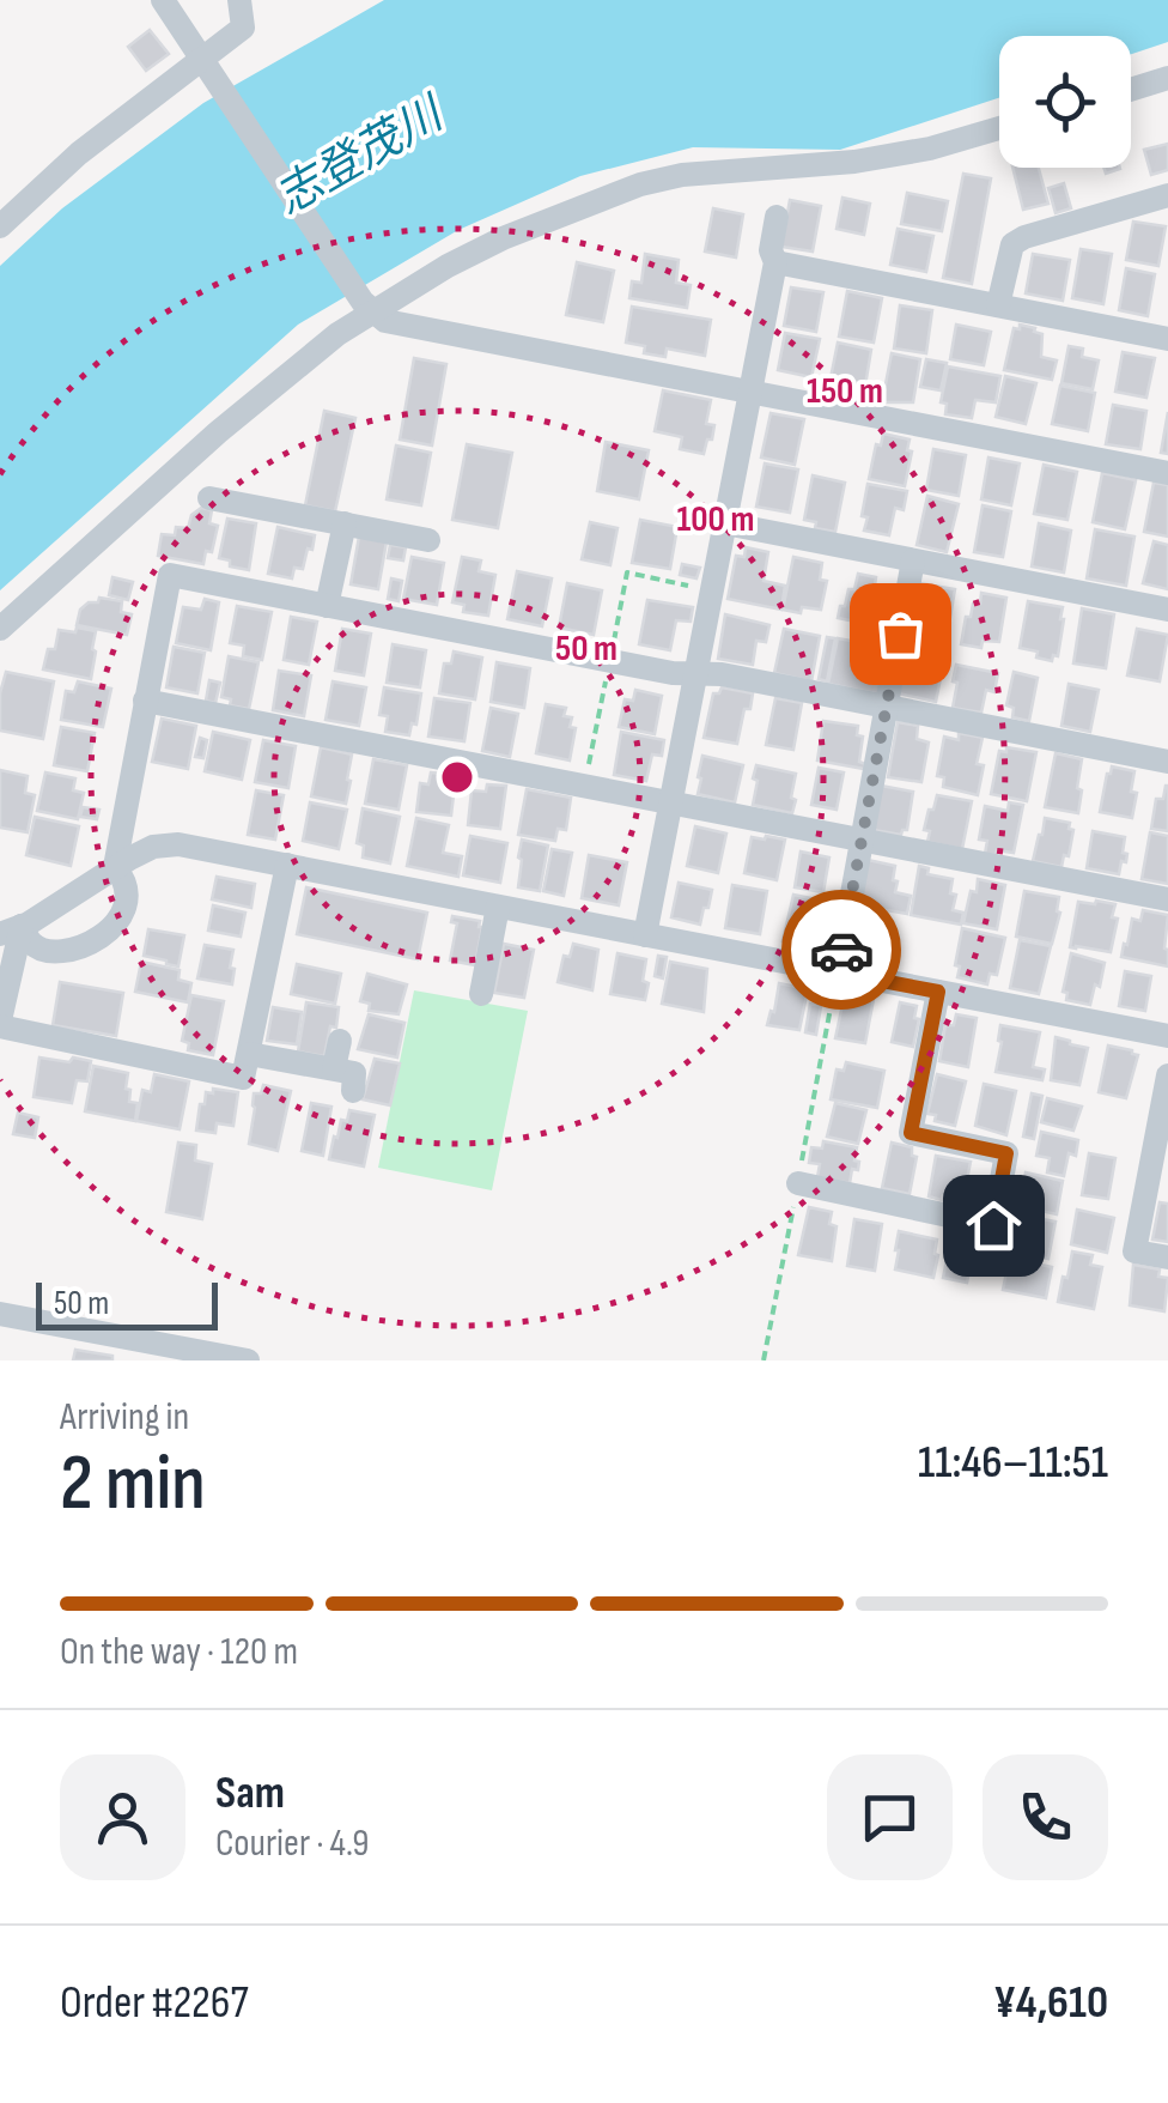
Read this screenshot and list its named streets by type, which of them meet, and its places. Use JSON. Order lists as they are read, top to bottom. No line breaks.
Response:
{"water":["志登茂川"],"scale_bar":"50 m","page":{"scale":"50 m","heading":["2 min","Arriving in","11:46–11:51"],"panel":["Sam","Courier · 4.9","Order #2267","¥4,610"],"bar":"On the way · 120 m"},"rings":["150 m","100 m","50 m"]}
